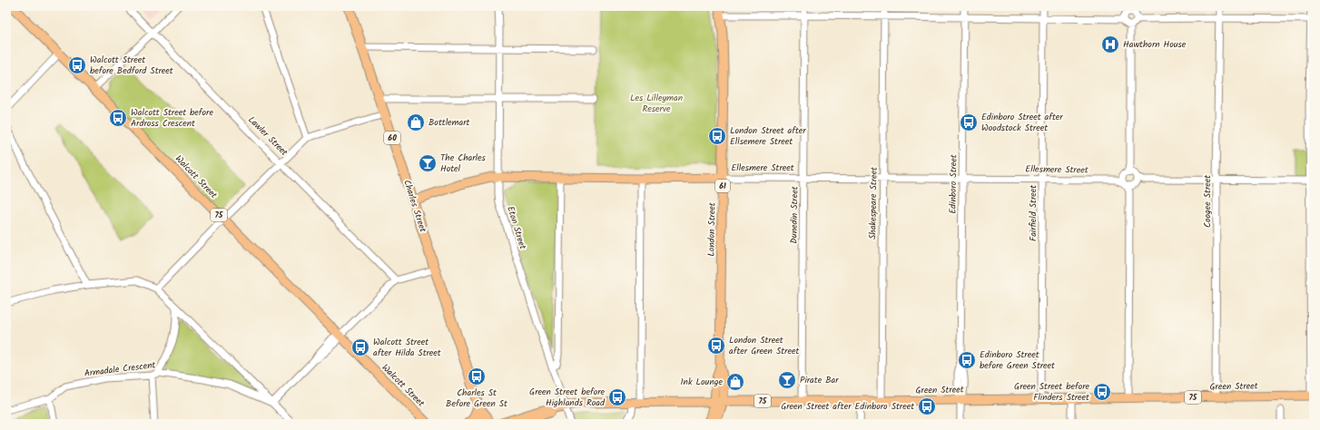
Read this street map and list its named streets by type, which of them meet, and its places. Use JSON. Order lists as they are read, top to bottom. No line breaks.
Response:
{"streets":{"highway":["60","Charles Street"],"main road":["Ellesmere Street","Walcott Street","61","75","London Street","Green Street"],"street":["Lawler Street","Edinboro Street","Coogee Street","Shakespeare Street","Fairfield Street","Dunedin Street","Eton Street","Armadale Crescent"]},"crossings":[["Ellesmere Street","Edinboro Street"],["Ellesmere Street","Shakespeare Street"],["Ellesmere Street","Charles Street"],["Ellesmere Street","Fairfield Street"],["Ellesmere Street","Dunedin Street"],["Ellesmere Street","Eton Street"],["Ellesmere Street","London Street"],["Edinboro Street","Green Street"],["Coogee Street","Green Street"],["Shakespeare Street","Green Street"],["Fairfield Street","Green Street"],["Dunedin Street","Green Street"],["Eton Street","Green Street"],["London Street","Green Street"]],"parks":["Les Lilleyman Reserve"],"places":{"hospital":["Hawthorn House"],"bus stop":["Walcott Street before Bedford Street","Walcott Street before Ardross Crescent","Edinboro Street after Woodstock Street","London Street after Ellsemere Street","London Street after Green Street","Walcott Street after Hilda Street","Edinboro Street before Green Street","Charles St Before Green St","Green Street before Flinders Street","Green Street before Highlands Road","Green Street after Edinboro Street"],"shop":["Bottlemart","Ink Lounge"],"bar":["The Charles Hotel","Pirate Bar"]}}
